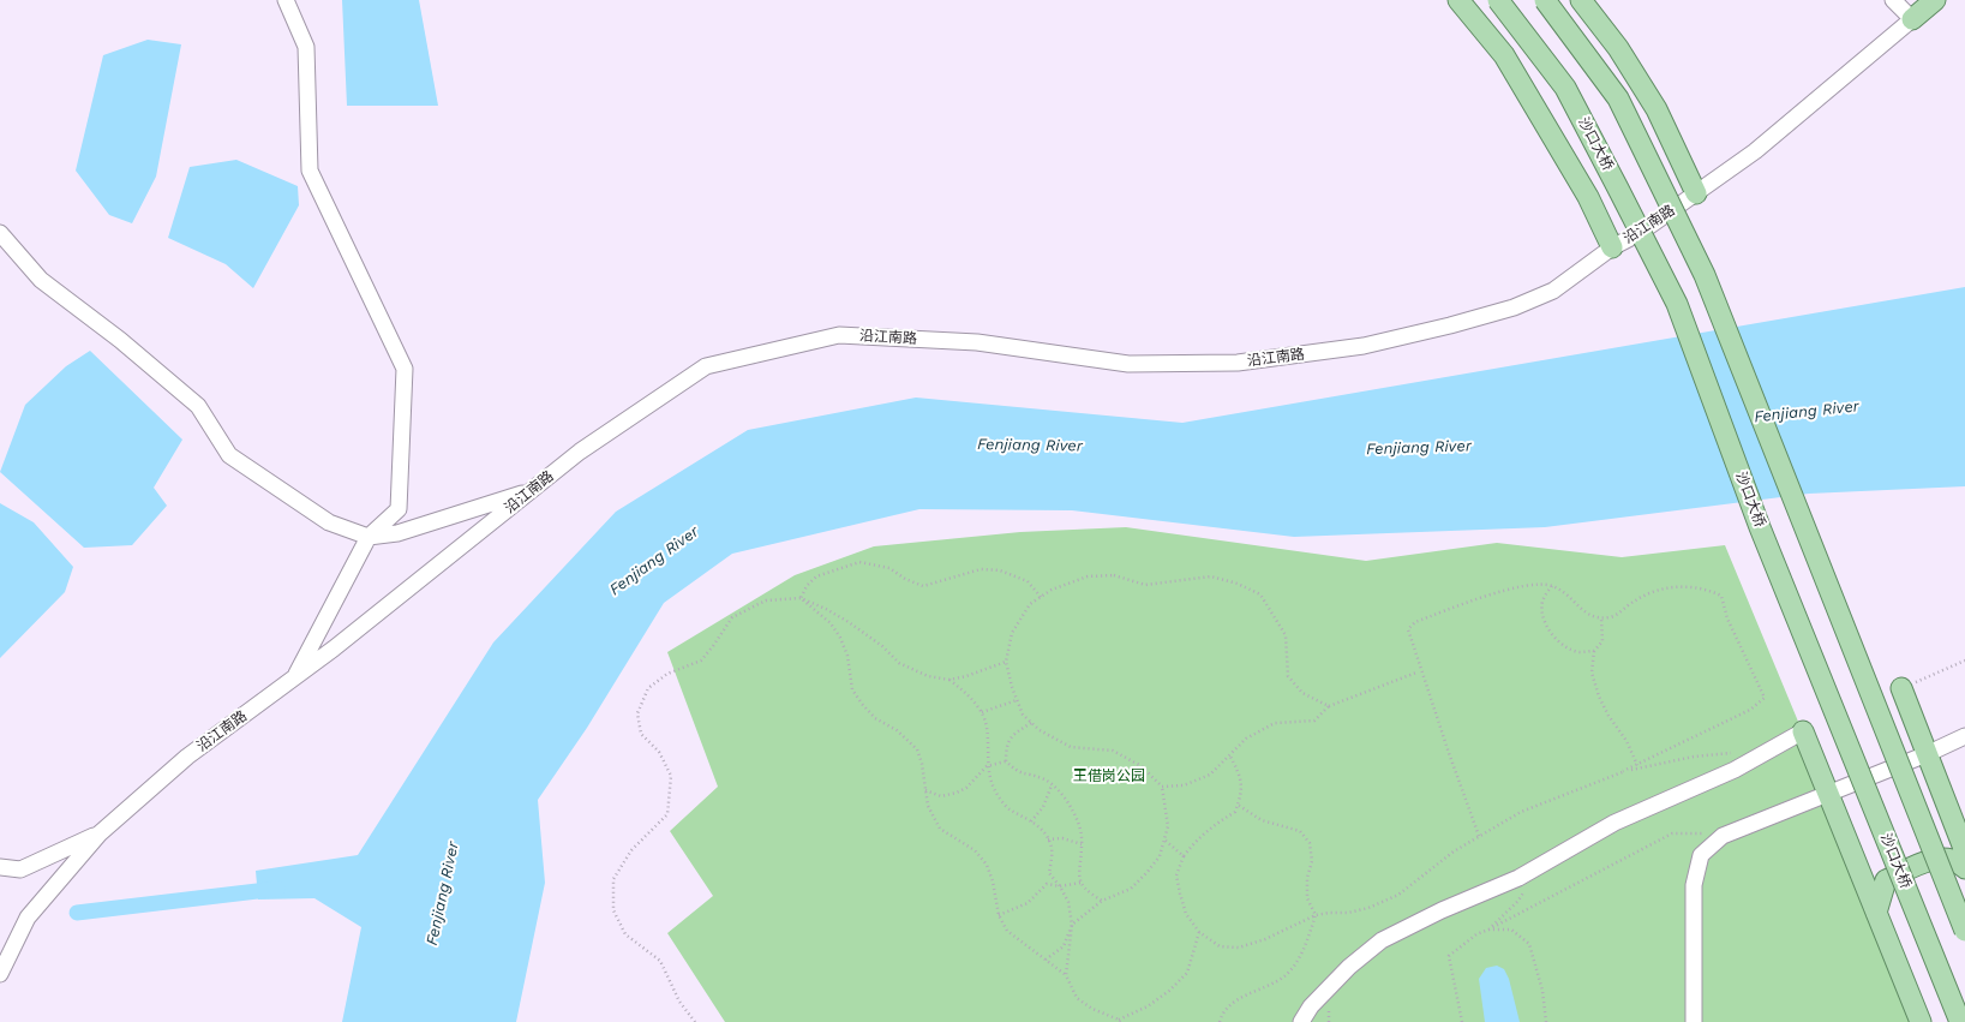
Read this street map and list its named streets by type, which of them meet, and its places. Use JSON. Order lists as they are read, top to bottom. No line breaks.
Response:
{"streets":{"main road":["沙口大桥","沿江南路"]},"water":["Fenjiang River"],"parks":["王借岗公园"]}
